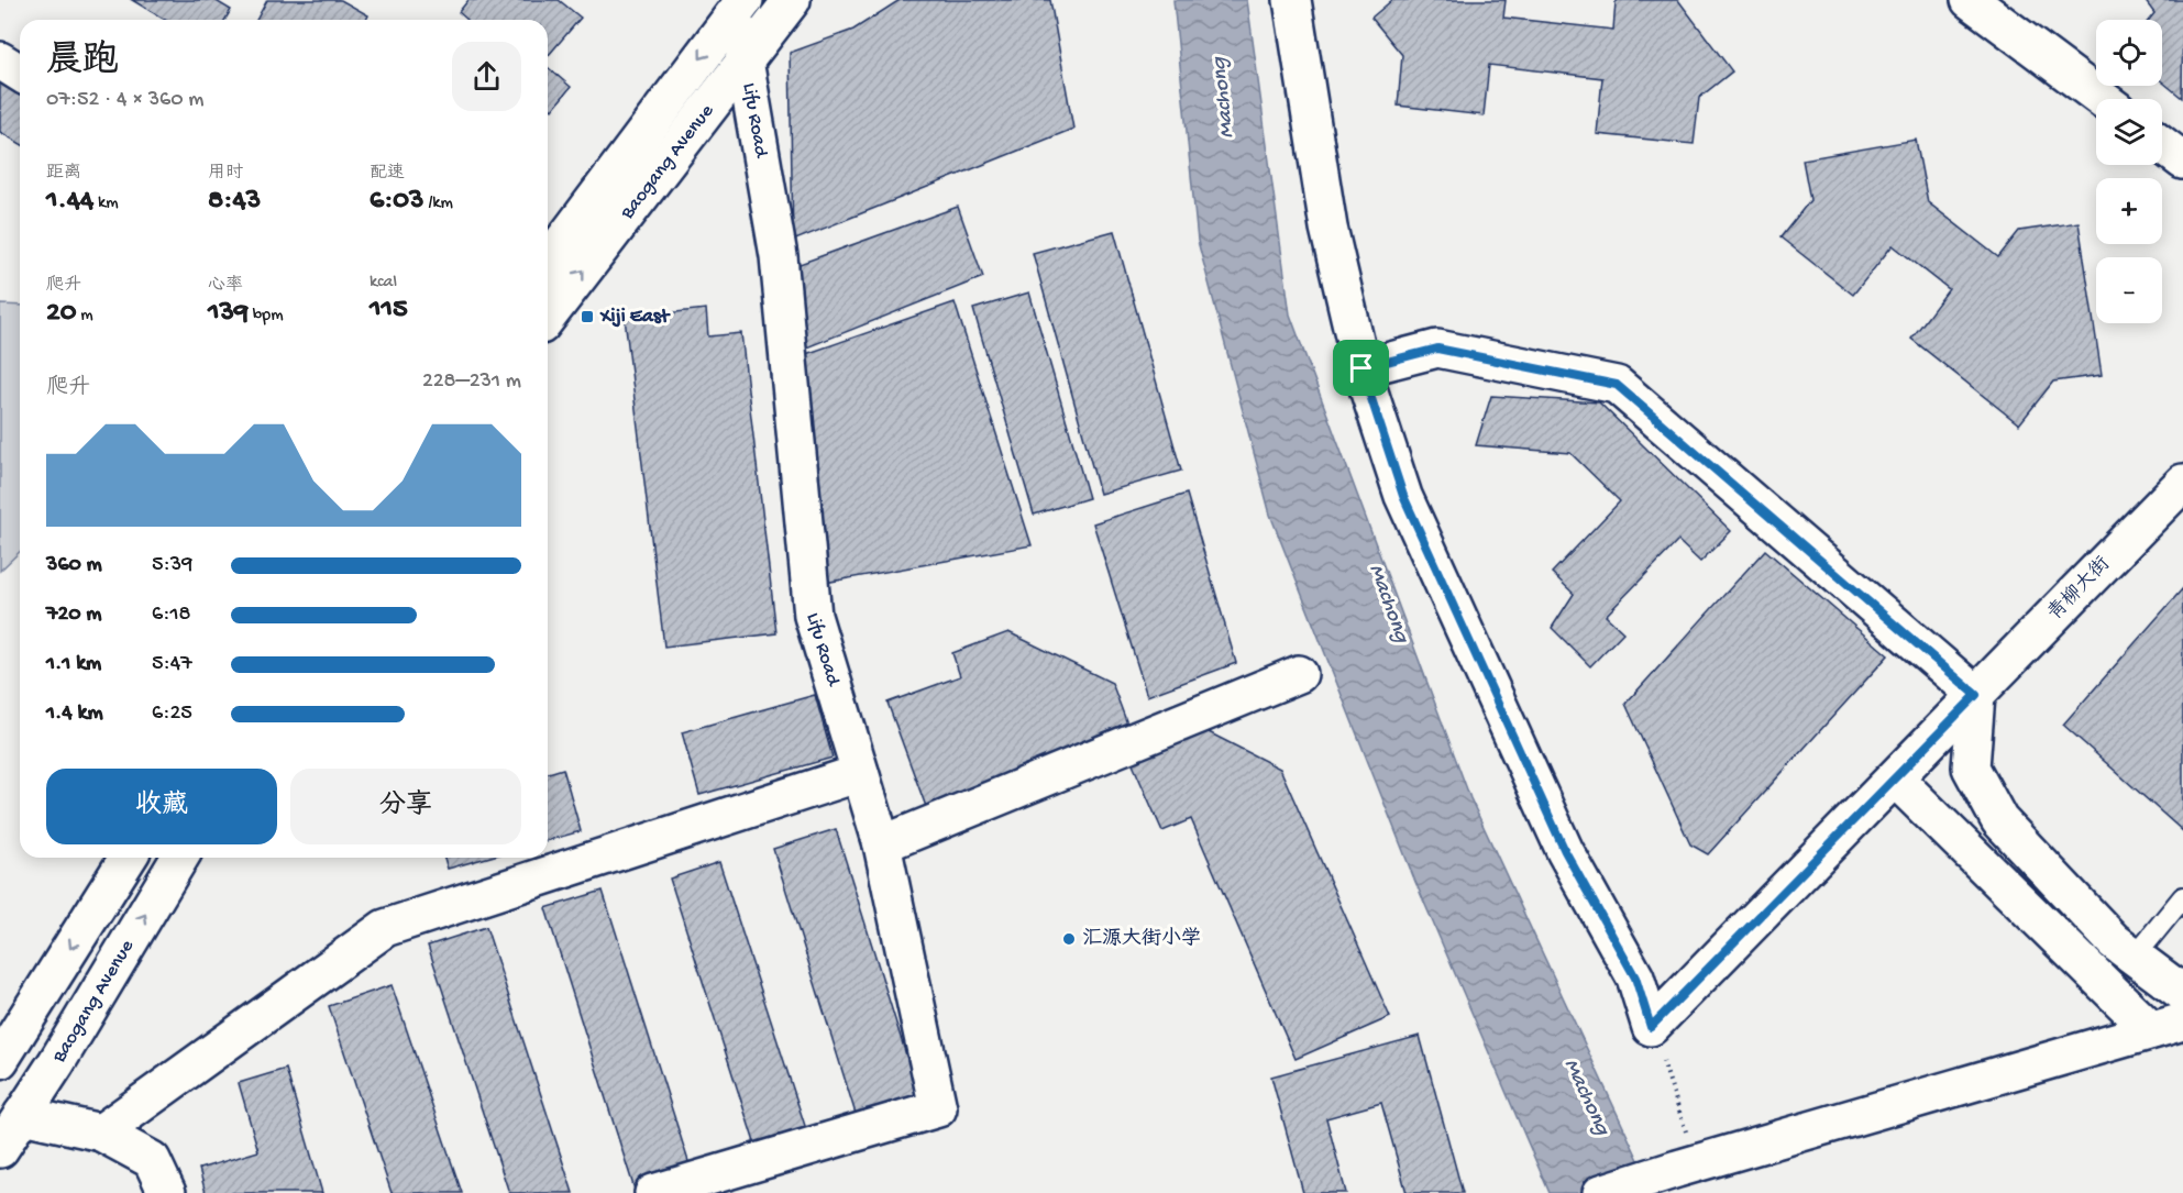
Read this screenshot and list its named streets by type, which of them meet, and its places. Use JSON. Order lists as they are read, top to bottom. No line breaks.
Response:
{"streets":{"street":["Lifu Road","Baogang Avenue","青柳大街"]},"crossings":[["Lifu Road","Baogang Avenue"]],"water":["Machong"],"places":{"transit":["Xiji East"],"other":["汇源大街小学"]},"page":{"map_buttons":["+","−"],"heading":["晨跑","07:52 · 4 × 360 m"],"stats":[["距离","1.44 km"],["用时","8:43"],["配速","6:03 /km"],["爬升","20 m"],["心率","139 bpm"],["kcal","115"]],"chart":["爬升","228–231 m"],"list":[{"name":"360 m","note":"5:39"},{"name":"720 m","note":"6:18"},{"name":"1.1 km","note":"5:47"},{"name":"1.4 km","note":"6:25"}],"buttons":["收藏","分享"]}}
